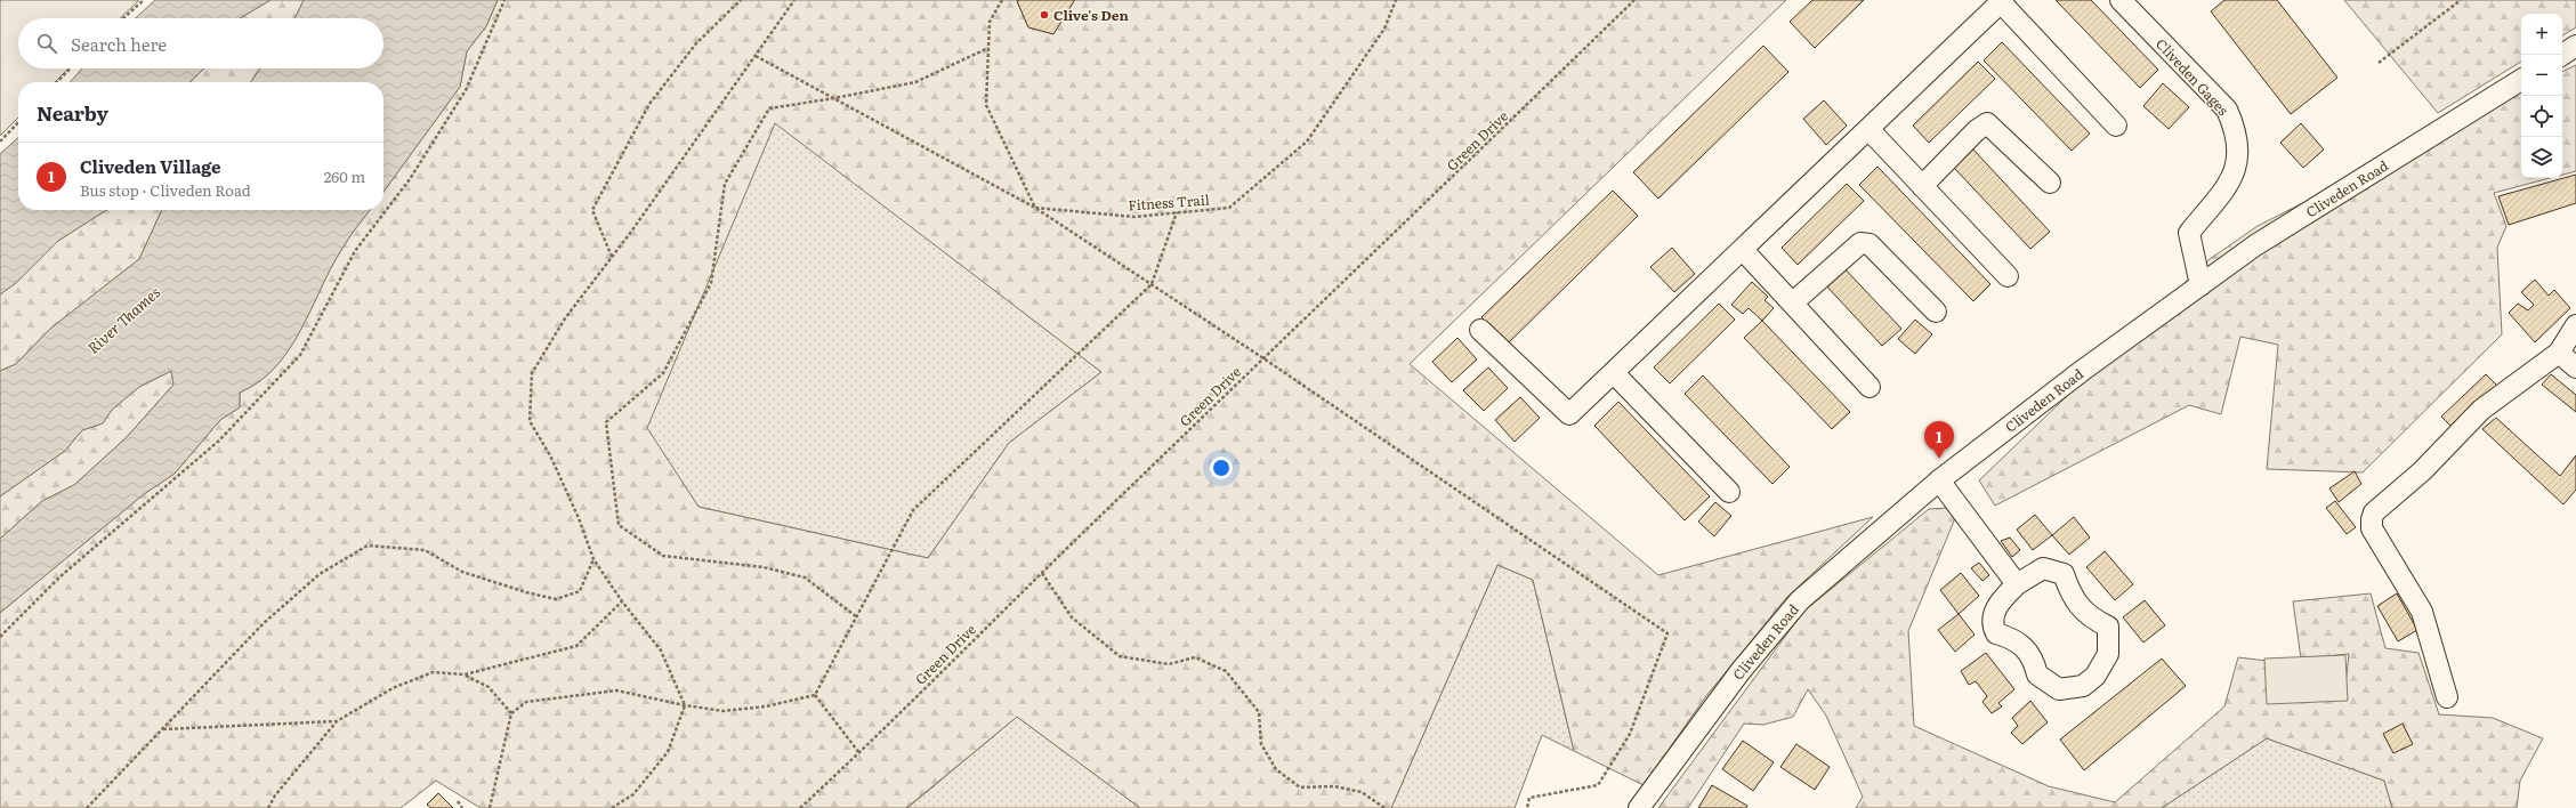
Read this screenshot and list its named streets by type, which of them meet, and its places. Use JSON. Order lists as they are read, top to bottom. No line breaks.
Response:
{"streets":{"street":["Cliveden Gages","Cliveden Road"],"path":["Green Drive","Fitness Trail"]},"crossings":[["Cliveden Gages","Cliveden Road"]],"water":["River Thames"],"places":["Clive's Den"],"page":{"map_buttons":["+","−"],"search":"Search here","heading":"Nearby","list":[{"mark":"1","name":"Cliveden Village","note":"Bus stop · Cliveden Road","value":"260 m"}],"pins":"1"}}
